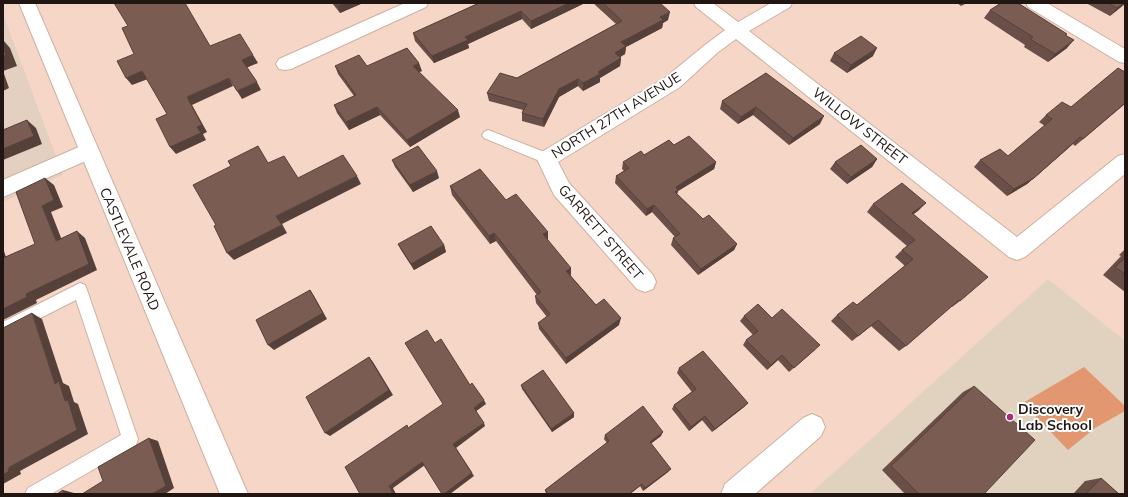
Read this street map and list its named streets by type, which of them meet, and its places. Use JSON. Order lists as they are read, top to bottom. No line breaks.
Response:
{"streets":{"street":["NORTH 27TH AVENUE","WILLOW STREET","GARRETT STREET","CASTLEVALE ROAD"]},"crossings":[["NORTH 27TH AVENUE","WILLOW STREET"],["NORTH 27TH AVENUE","GARRETT STREET"]],"places":["Discovery Lab School"]}
